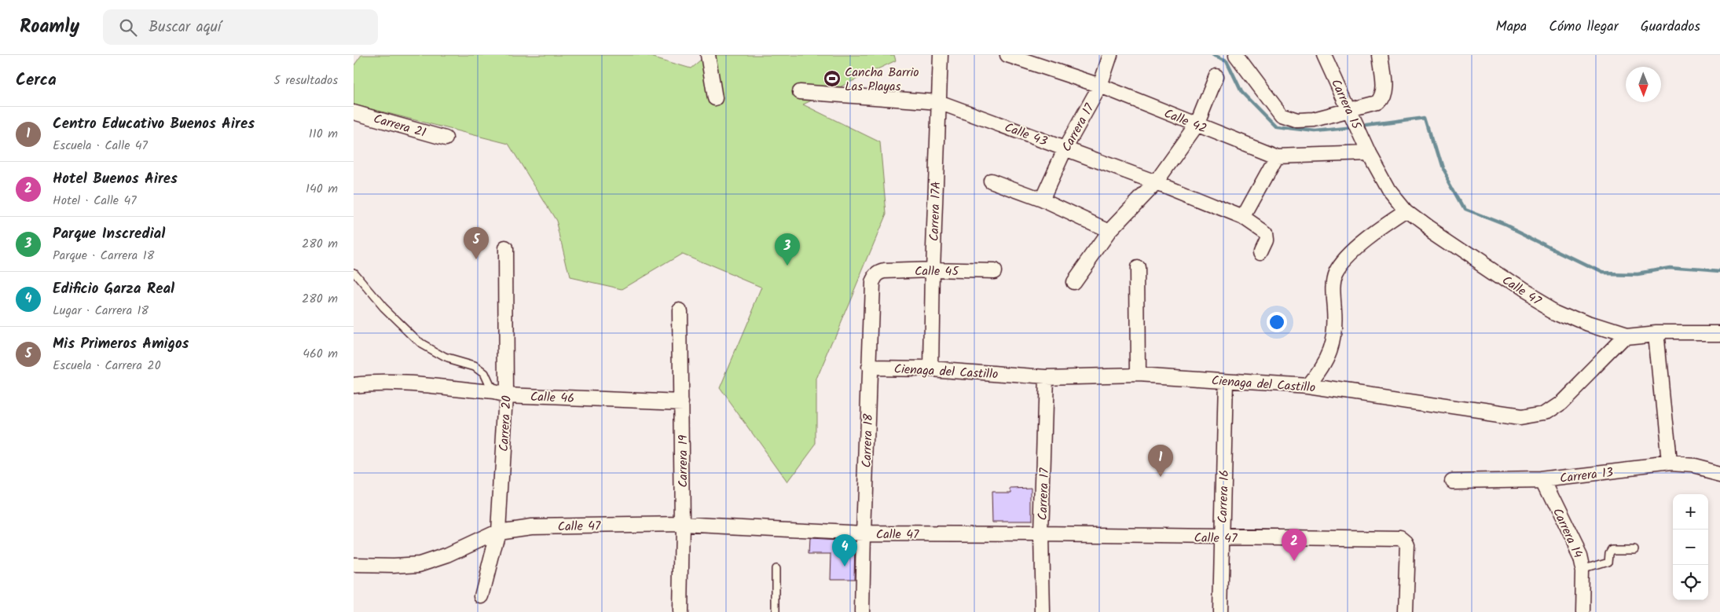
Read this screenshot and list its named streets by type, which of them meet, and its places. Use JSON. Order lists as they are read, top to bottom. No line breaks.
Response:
{"streets":{"street":["Carrera 15","Calle 42","Carrera 21","Carrera 17","Calle 43","Carrera 17A","Calle 45","Calle 47","Cienaga del Castillo","Calle 46","Carrera 20","Carrera 18","Carrera 19","Carrera 13","Carrera 16","Carrera 14"]},"crossings":[["Carrera 15","Calle 42"],["Carrera 15","Calle 47"],["Calle 42","Carrera 17"],["Calle 42","Calle 47"],["Carrera 17","Calle 43"],["Carrera 17","Calle 47"],["Carrera 17","Cienaga del Castillo"],["Calle 43","Carrera 17A"],["Carrera 17A","Calle 45"],["Carrera 17A","Cienaga del Castillo"],["Calle 45","Carrera 18"],["Calle 47","Cienaga del Castillo"],["Calle 47","Carrera 20"],["Calle 47","Carrera 18"],["Calle 47","Carrera 19"],["Calle 47","Carrera 16"],["Cienaga del Castillo","Carrera 18"],["Cienaga del Castillo","Carrera 16"],["Calle 46","Carrera 20"],["Calle 46","Carrera 19"],["Carrera 13","Carrera 14"]],"places":{"sports":["Cancha Barrio Las Playas"]},"north":"bottom","page":{"header":"Roamly","search":"Buscar aquí","nav":["Mapa","Cómo llegar","Guardados"],"heading":["Cerca","5 resultados"],"list":[{"mark":"1","name":"Centro Educativo Buenos Aires","note":"Escuela · Calle 47","value":"110 m"},{"mark":"2","name":"Hotel Buenos Aires","note":"Hotel · Calle 47","value":"140 m"},{"mark":"3","name":"Parque Inscredial","note":"Parque · Carrera 18","value":"280 m"},{"mark":"4","name":"Edificio Garza Real","note":"Lugar · Carrera 18","value":"280 m"},{"mark":"5","name":"Mis Primeros Amigos","note":"Escuela · Carrera 20","value":"460 m"}],"pins":["5","3","1","2","4"],"map_buttons":["+","−"]}}
